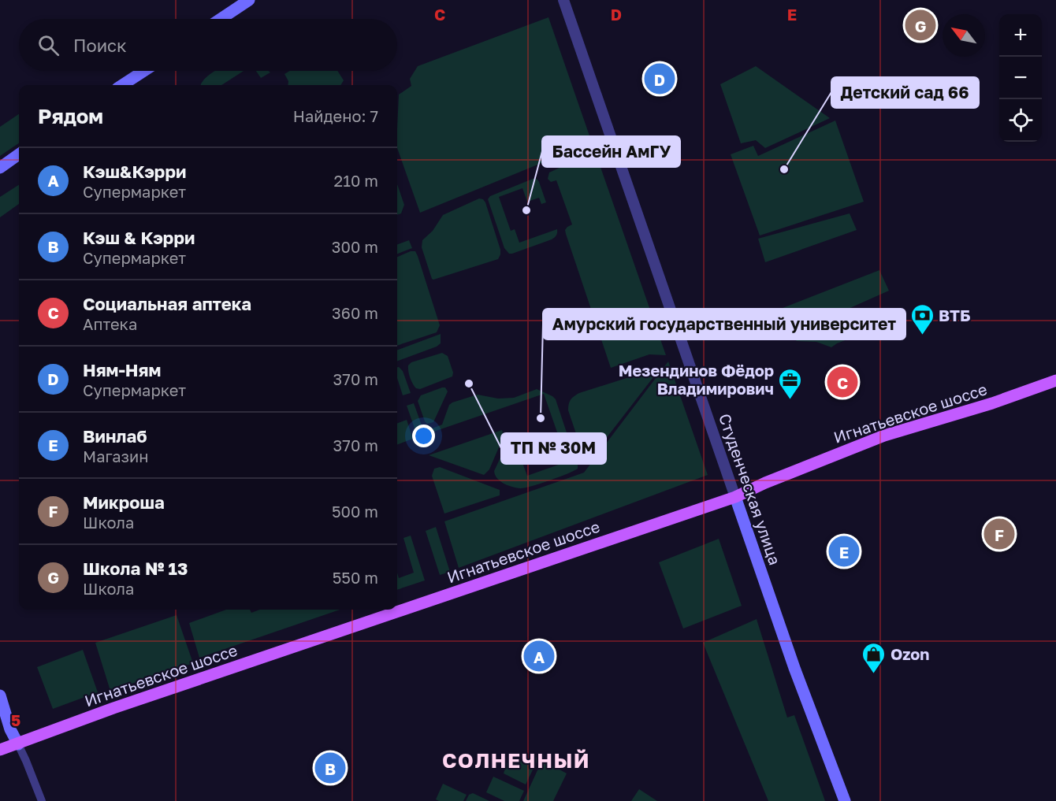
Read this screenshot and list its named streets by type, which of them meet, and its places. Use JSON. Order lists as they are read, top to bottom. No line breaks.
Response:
{"streets":{"main road":["Игнатьевское шоссе","Студенческая улица"]},"crossings":[["Игнатьевское шоссе","Студенческая улица"]],"districts":["СОЛНЕЧНЫЙ"],"places":{"other":["Детский сад 66","Бассейн АмГУ","ТП № 30М","Амурский государственный университет"],"bank":["ВТБ"],"office":["Мезендинов Фёдор Владимирович"],"shop":["Ozon"]},"north":"top left","page":{"pins":["G","D","C","F","E","A","B"],"map_buttons":["+","−"],"search":"Поиск","heading":["Рядом","Найдено: 7"],"list":[{"mark":"A","name":"Кэш&Кэрри","note":"Супермаркет","value":"210 m"},{"mark":"B","name":"Кэш & Кэрри","note":"Супермаркет","value":"300 m"},{"mark":"C","name":"Социальная аптека","note":"Аптека","value":"360 m"},{"mark":"D","name":"Ням-Ням","note":"Супермаркет","value":"370 m"},{"mark":"E","name":"Винлаб","note":"Магазин","value":"370 m"},{"mark":"F","name":"Микроша","note":"Школа","value":"500 m"},{"mark":"G","name":"Школа № 13","note":"Школа","value":"550 m"}]},"grid":{"columns":["C","D","E"],"rows":["5"]}}
